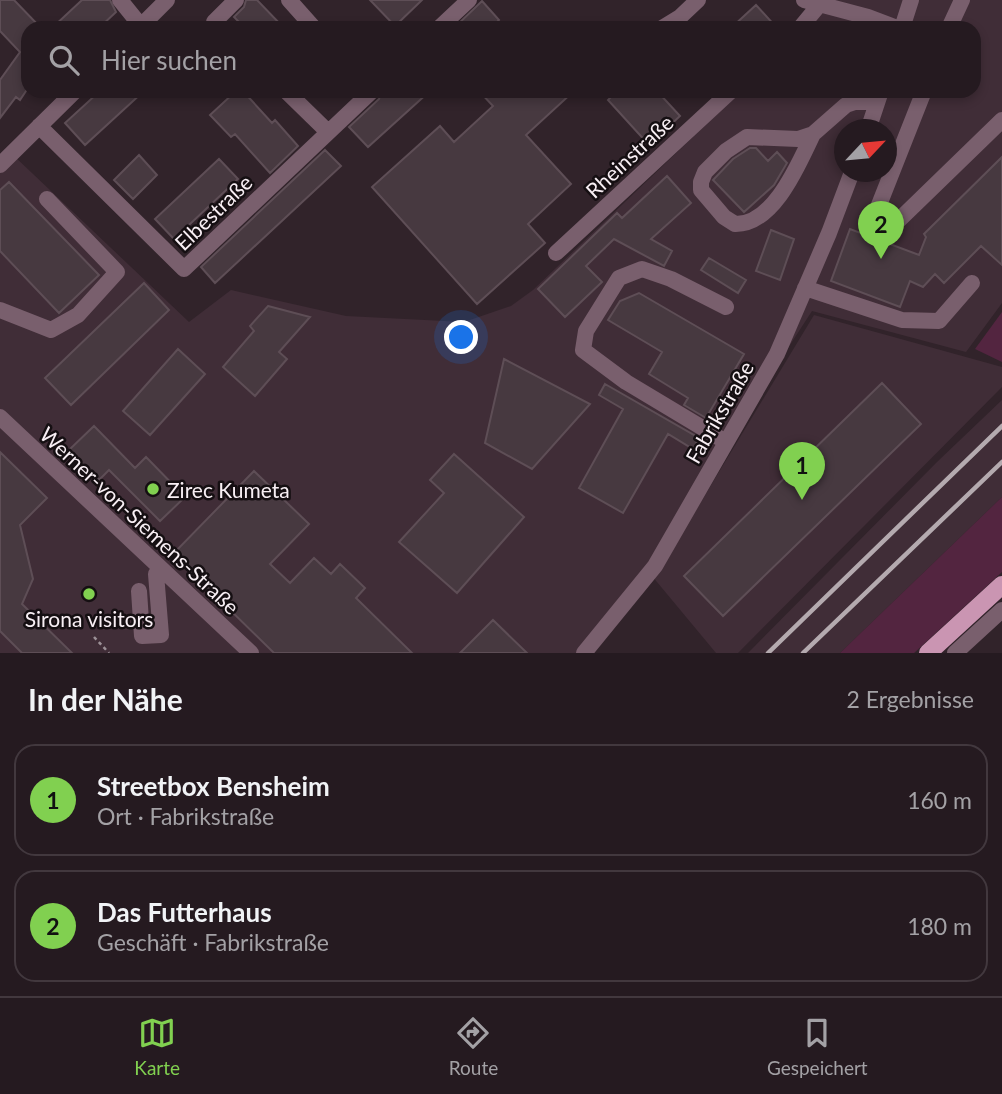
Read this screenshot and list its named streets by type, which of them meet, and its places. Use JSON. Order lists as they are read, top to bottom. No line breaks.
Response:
{"streets":{"street":["Rheinstraße","Elbestraße","Fabrikstraße","Werner-von-Siemens-Straße"]},"places":["Zirec Kumeta","Sirona visitors"],"north":"top right","page":{"search":"Hier suchen","pins":["2","1"],"heading":["In der Nähe","2 Ergebnisse"],"list":[{"mark":"1","name":"Streetbox Bensheim","note":"Ort · Fabrikstraße","value":"160 m"},{"mark":"2","name":"Das Futterhaus","note":"Geschäft · Fabrikstraße","value":"180 m"}],"nav":["Karte","Route","Gespeichert"]}}
